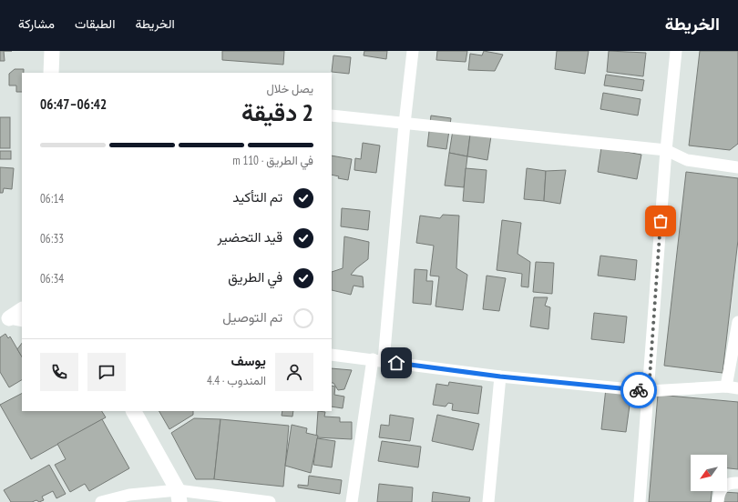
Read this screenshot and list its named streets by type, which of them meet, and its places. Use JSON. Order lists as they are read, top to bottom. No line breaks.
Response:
{"north":"bottom left","page":{"header":"الخريطة","nav":["الخريطة","الطبقات","مشاركة"],"heading":["2 دقيقة","يصل خلال","06:42–06:47"],"panel":["يوسف","المندوب · 4.4"],"bar":"في الطريق · 110 m","list":[["تم التأكيد","06:14"],["قيد التحضير","06:33"],["في الطريق","06:34"],"تم التوصيل"]}}
